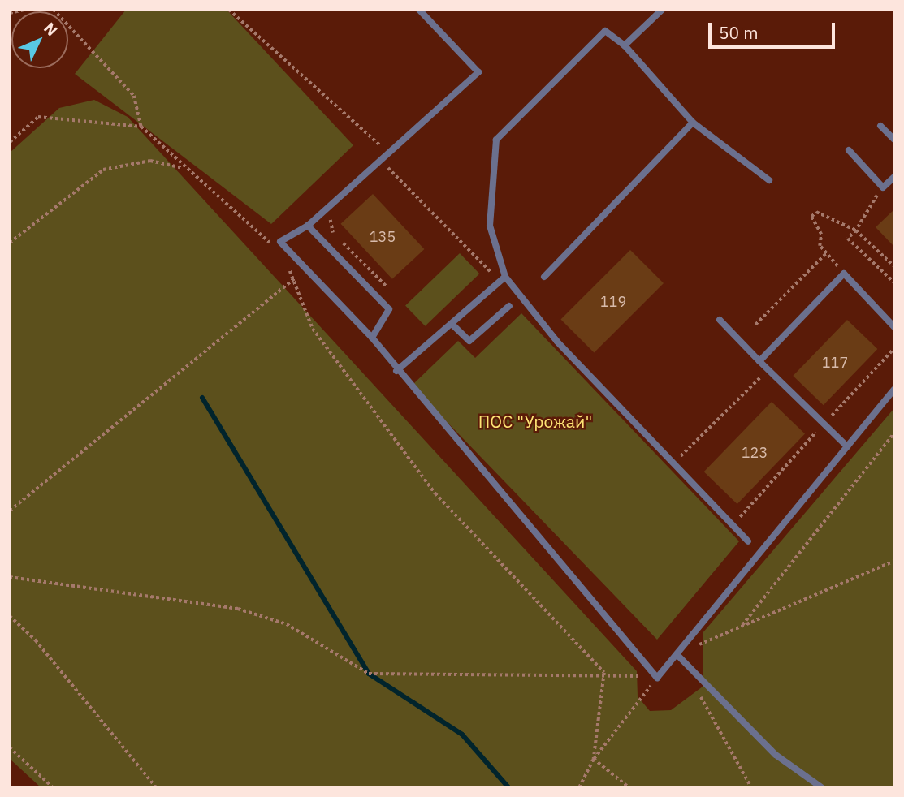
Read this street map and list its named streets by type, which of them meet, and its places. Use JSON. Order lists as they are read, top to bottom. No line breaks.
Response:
{"parks":["ПОС \"Урожай\""],"house_numbers":["135","119","117","123"],"scale_bar":"50 m","north":"top right"}
